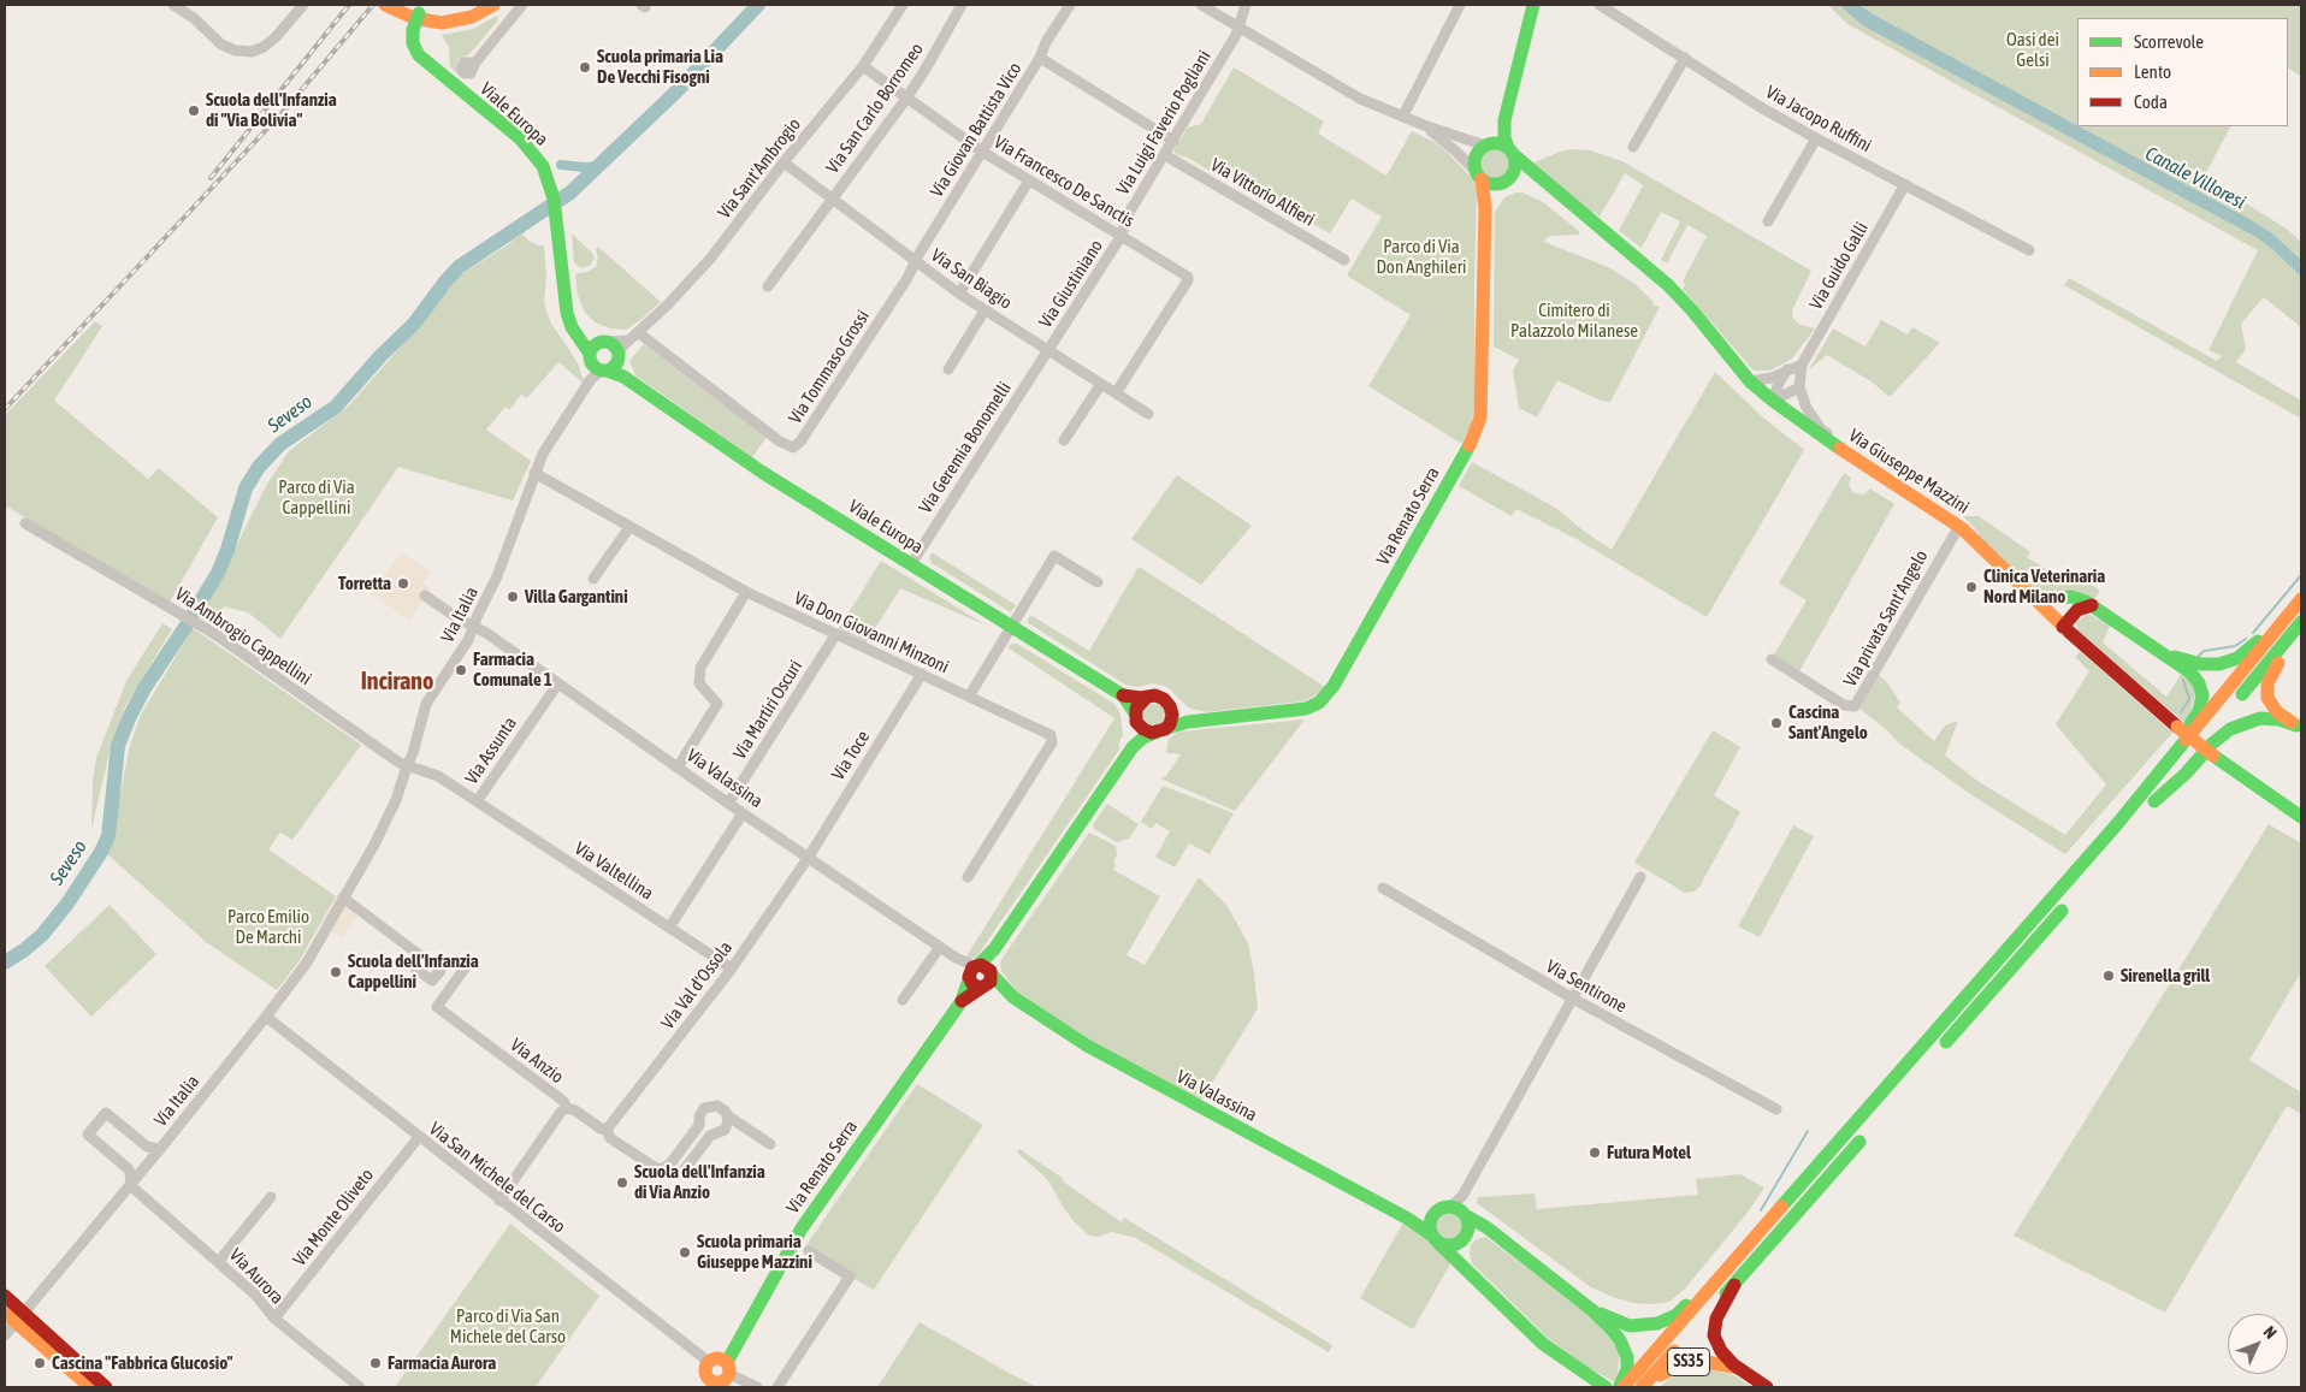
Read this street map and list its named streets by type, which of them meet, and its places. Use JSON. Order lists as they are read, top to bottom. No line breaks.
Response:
{"streets":{"main road":["Viale Europa","Via Giuseppe Mazzini","Via Renato Serra","Via Valassina","SS35"],"street":["Via San Carlo Borromeo","Via Jacopo Ruffini","Via Luigi Faverio Pogliani","Via Giovan Battista Vico","Via Sant'Ambrogio","Via Francesco De Sanctis","Via Vittorio Alfieri","Via Guido Galli","Via San Biagio","Via Giustiniano","Via Tommaso Grossi","Via Geremia Bonomelli","Via Italia","Via privata Sant'Angelo","Via Don Giovanni Minzoni","Via Ambrogio Cappellini","Via Martiri Oscuri","Via Assunta","Via Toce","Via Valtellina","Via Val d'Ossola","Via Sentirone","Via Anzio","Via San Michele del Carso","Via Monte Oliveto","Via Aurora"]},"crossings":[["Via San Carlo Borromeo","Via Francesco De Sanctis"],["Via San Carlo Borromeo","Via San Biagio"],["Viale Europa","Via Sant'Ambrogio"],["Viale Europa","Via Geremia Bonomelli"],["Viale Europa","Via Renato Serra"],["Viale Europa","Via Italia"],["Via Jacopo Ruffini","Via Guido Galli"],["Via Luigi Faverio Pogliani","Via Giovan Battista Vico"],["Via Luigi Faverio Pogliani","Via Francesco De Sanctis"],["Via Luigi Faverio Pogliani","Via Vittorio Alfieri"],["Via Luigi Faverio Pogliani","Via Giustiniano"],["Via Giovan Battista Vico","Via Francesco De Sanctis"],["Via Giovan Battista Vico","Via San Biagio"],["Via Giovan Battista Vico","Via Tommaso Grossi"],["Via Sant'Ambrogio","Via Francesco De Sanctis"],["Via Sant'Ambrogio","Via San Biagio"],["Via Sant'Ambrogio","Via Tommaso Grossi"],["Via Francesco De Sanctis","Via San Biagio"],["Via Francesco De Sanctis","Via Giustiniano"],["Via Guido Galli","Via Giuseppe Mazzini"],["Via San Biagio","Via Giustiniano"],["Via San Biagio","Via Tommaso Grossi"],["Via San Biagio","Via Geremia Bonomelli"],["Via Giustiniano","Via Geremia Bonomelli"],["Via Giuseppe Mazzini","Via Renato Serra"],["Via Giuseppe Mazzini","Via privata Sant'Angelo"],["Via Renato Serra","Via Valassina"],["Via Renato Serra","Via San Michele del Carso"],["Via Italia","Via Don Giovanni Minzoni"],["Via Italia","Via Ambrogio Cappellini"],["Via Italia","Via Assunta"],["Via Italia","Via Valassina"],["Via Italia","Via San Michele del Carso"],["Via Italia","Via Aurora"],["Via Don Giovanni Minzoni","Via Martiri Oscuri"],["Via Don Giovanni Minzoni","Via Toce"],["Via Ambrogio Cappellini","Via Assunta"],["Via Martiri Oscuri","Via Valassina"],["Via Assunta","Via Valassina"],["Via Assunta","Via Valtellina"],["Via Toce","Via Valassina"],["Via Toce","Via Val d'Ossola"],["Via Valassina","Via Val d'Ossola"],["Via Valtellina","Via Val d'Ossola"],["Via Val d'Ossola","Via Anzio"],["Via San Michele del Carso","Via Monte Oliveto"],["Via Monte Oliveto","Via Aurora"]],"districts":["Incirano"],"water":["Canale Villoresi","Seveso"],"parks":["Oasi dei Gelsi","Parco di Via Don Anghileri","Cimitero di Palazzolo Milanese","Parco di Via Cappellini","Parco Emilio De Marchi","Parco di Via San Michele del Carso"],"places":["Scuola primaria Lia De Vecchi Fisogni","Scuola dell'Infanzia di \"Via Bolivia\"","Torretta","Clinica Veterinaria Nord Milano","Villa Gargantini","Farmacia Comunale 1","Cascina Sant'Angelo","Scuola dell'Infanzia Cappellini","Sirenella grill","Futura Motel","Scuola dell'Infanzia di Via Anzio","Scuola primaria Giuseppe Mazzini","Cascina \"Fabbrica Glucosio\"","Farmacia Aurora"],"legend":["Scorrevole","Lento","Coda"],"north":"top right"}
